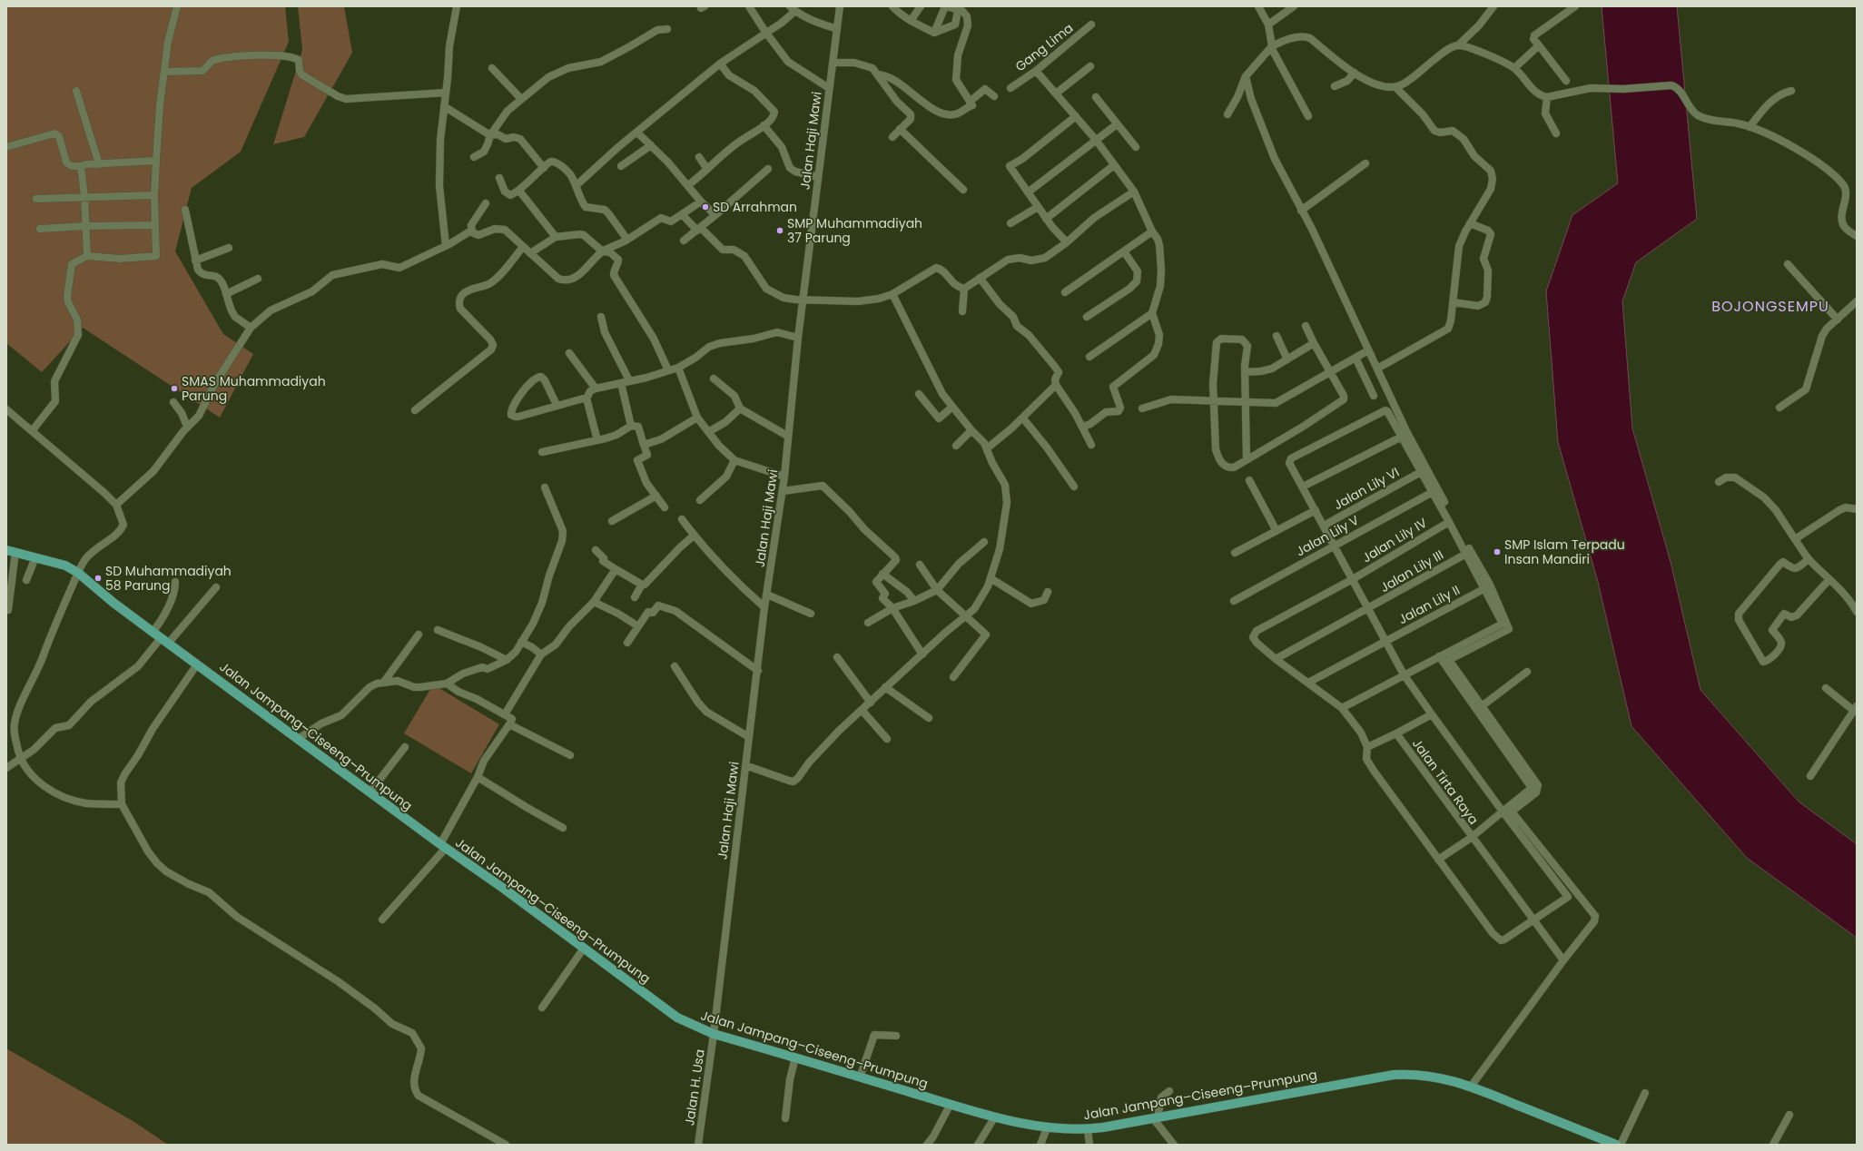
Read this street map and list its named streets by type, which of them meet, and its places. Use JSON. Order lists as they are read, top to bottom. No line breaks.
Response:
{"streets":{"main road":["Jalan Jampang–Ciseeng–Prumpung"],"street":["Gang Lima","Jalan Haji Mawi","Jalan Lily VI","Jalan Lily V","Jalan Lily IV","Jalan Lily III","Jalan Lily II","Jalan Tirta Raya","Jalan H. Usa"]},"crossings":[["Jalan Haji Mawi","Jalan Jampang–Ciseeng–Prumpung"],["Jalan Haji Mawi","Jalan H. Usa"],["Jalan Lily IV","Jalan Lily III"],["Jalan Jampang–Ciseeng–Prumpung","Jalan H. Usa"]],"districts":["BOJONGSEMPU"],"places":["SD Arrahman","SMP Muhammadiyah 37 Parung","SMAS Muhammadiyah Parung","SMP Islam Terpadu Insan Mandiri","SD Muhammadiyah 58 Parung"]}
